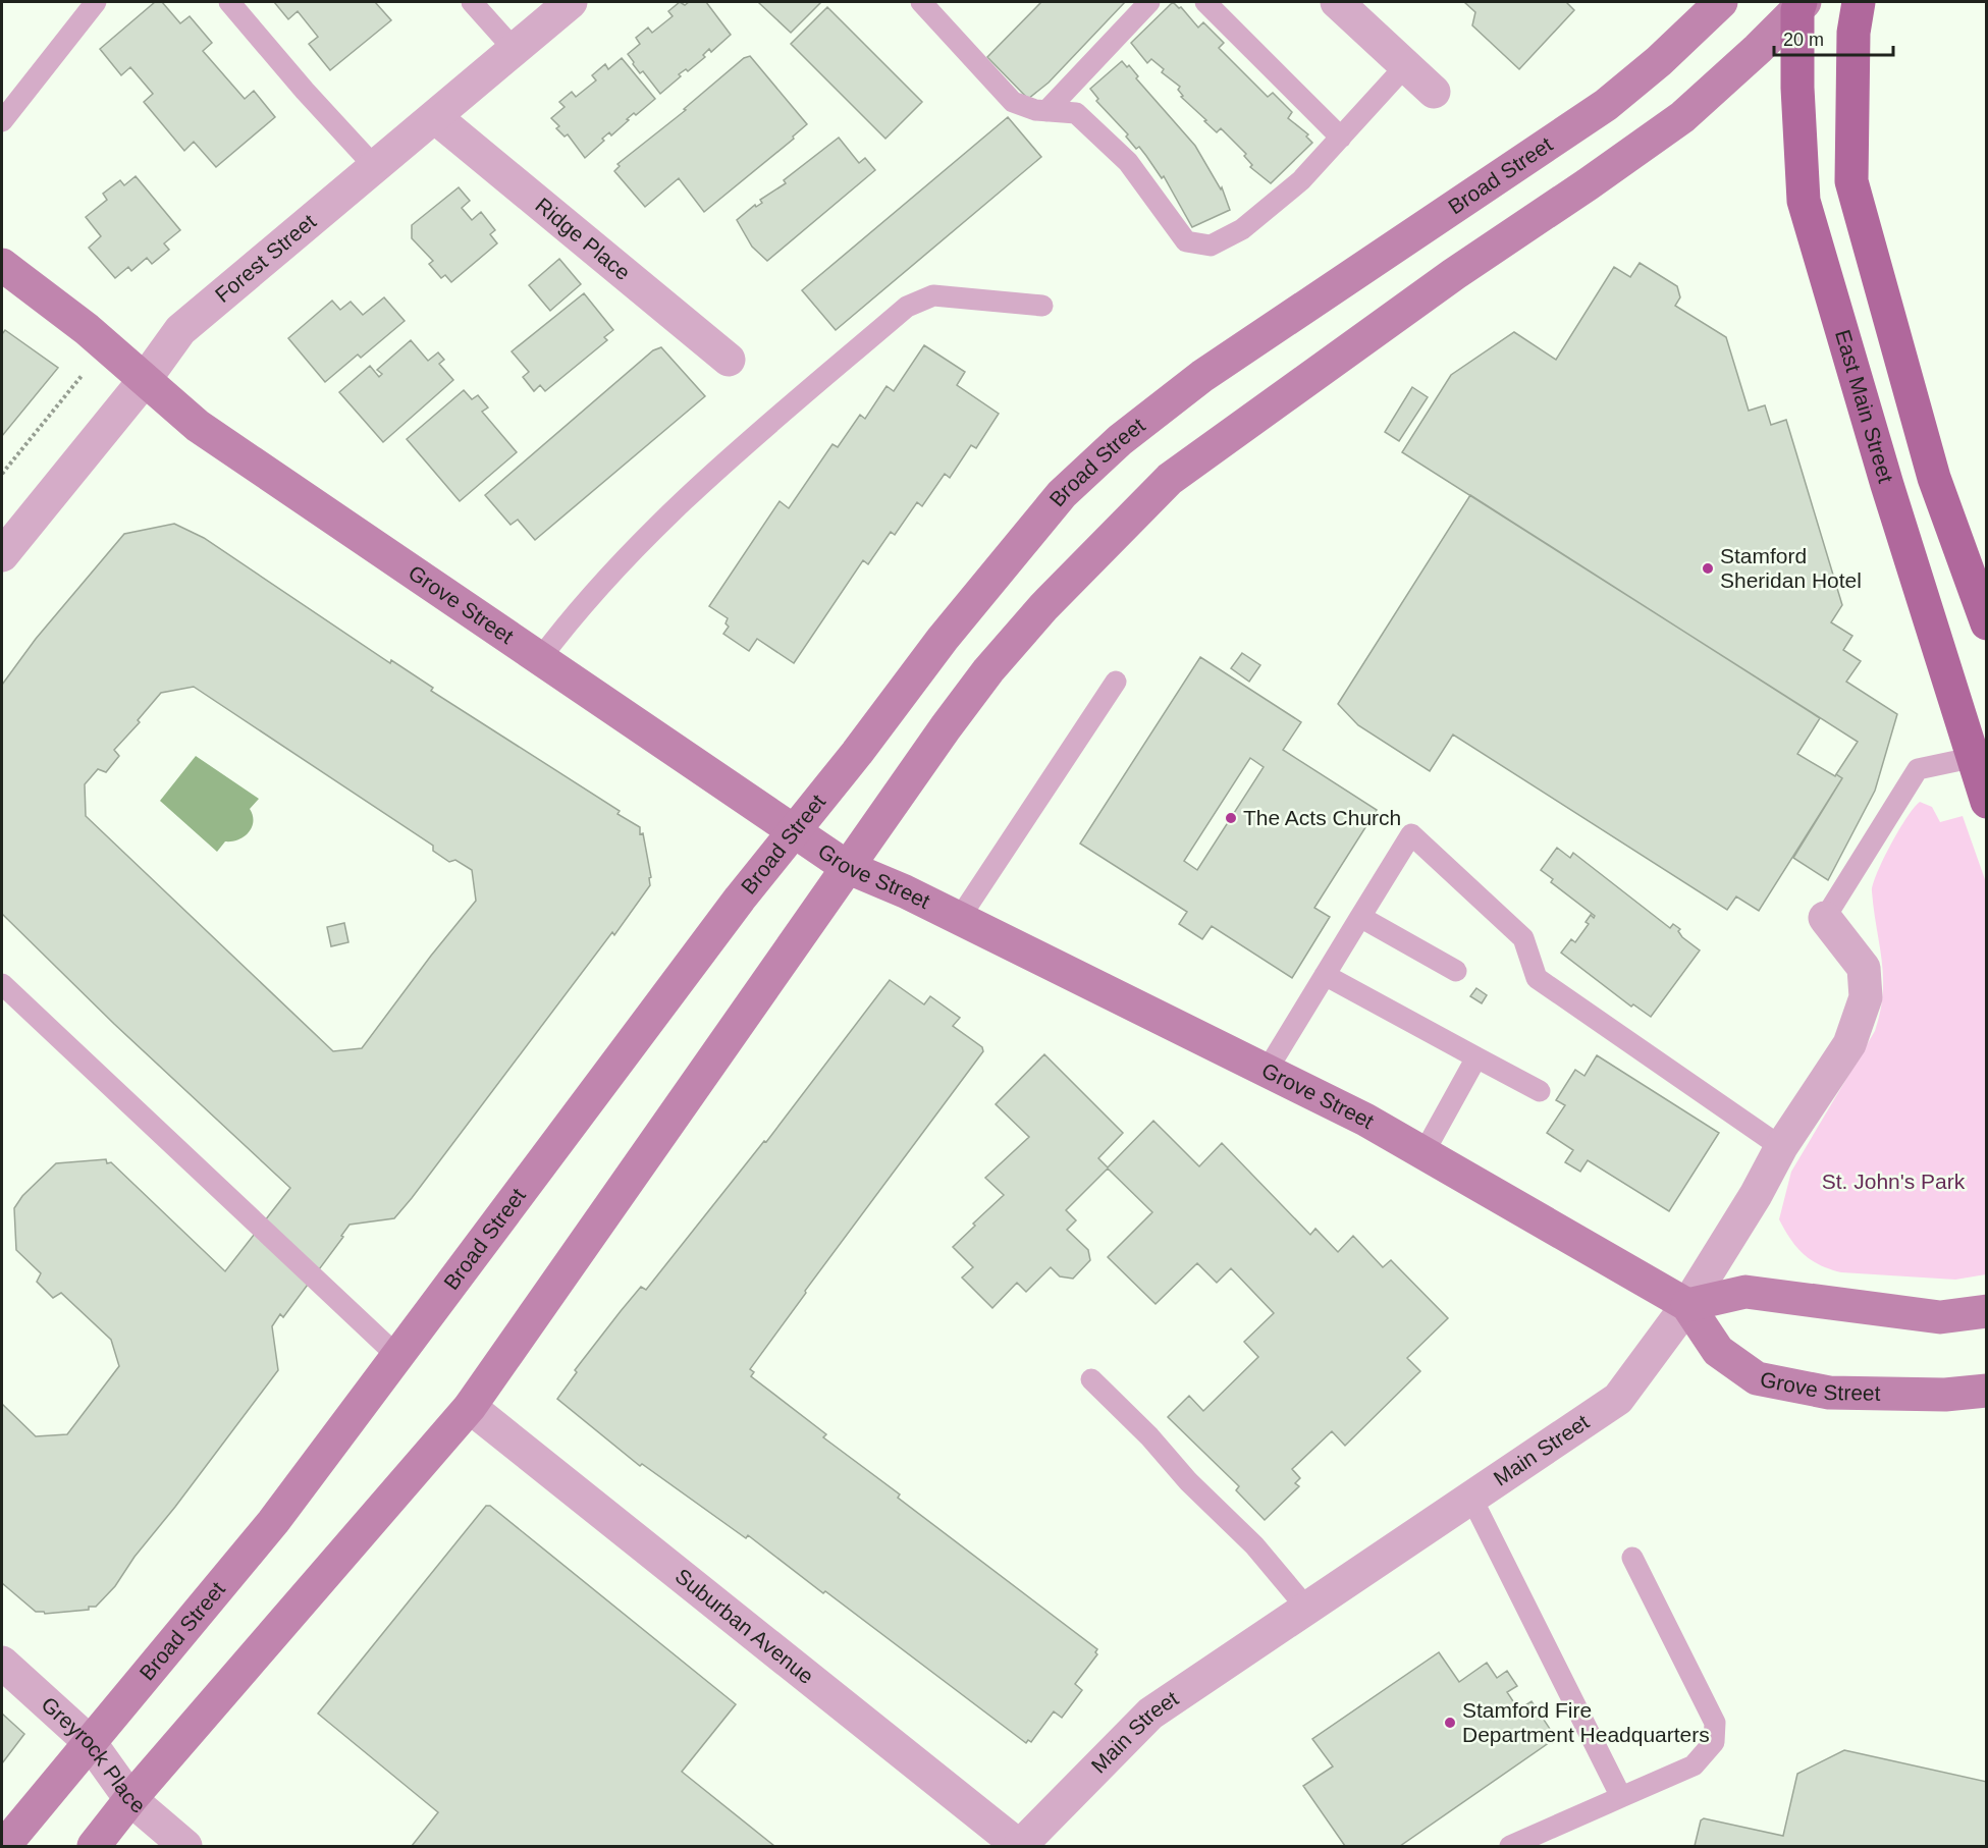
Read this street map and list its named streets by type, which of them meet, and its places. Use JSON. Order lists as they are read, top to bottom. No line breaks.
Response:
{"streets":{"main road":["Broad Street","East Main Street","Grove Street"],"street":["Ridge Place","Forest Street","Main Street","Suburban Avenue","Greyrock Place"]},"crossings":[["Broad Street","Grove Street"],["Broad Street","Greyrock Place"],["Ridge Place","Forest Street"],["Forest Street","Grove Street"],["Grove Street","Main Street"],["Main Street","Suburban Avenue"]],"parks":["St. John's Park"],"places":["Stamford Sheridan Hotel","The Acts Church","Stamford Fire Department Headquarters"],"scale_bar":"20 m"}
